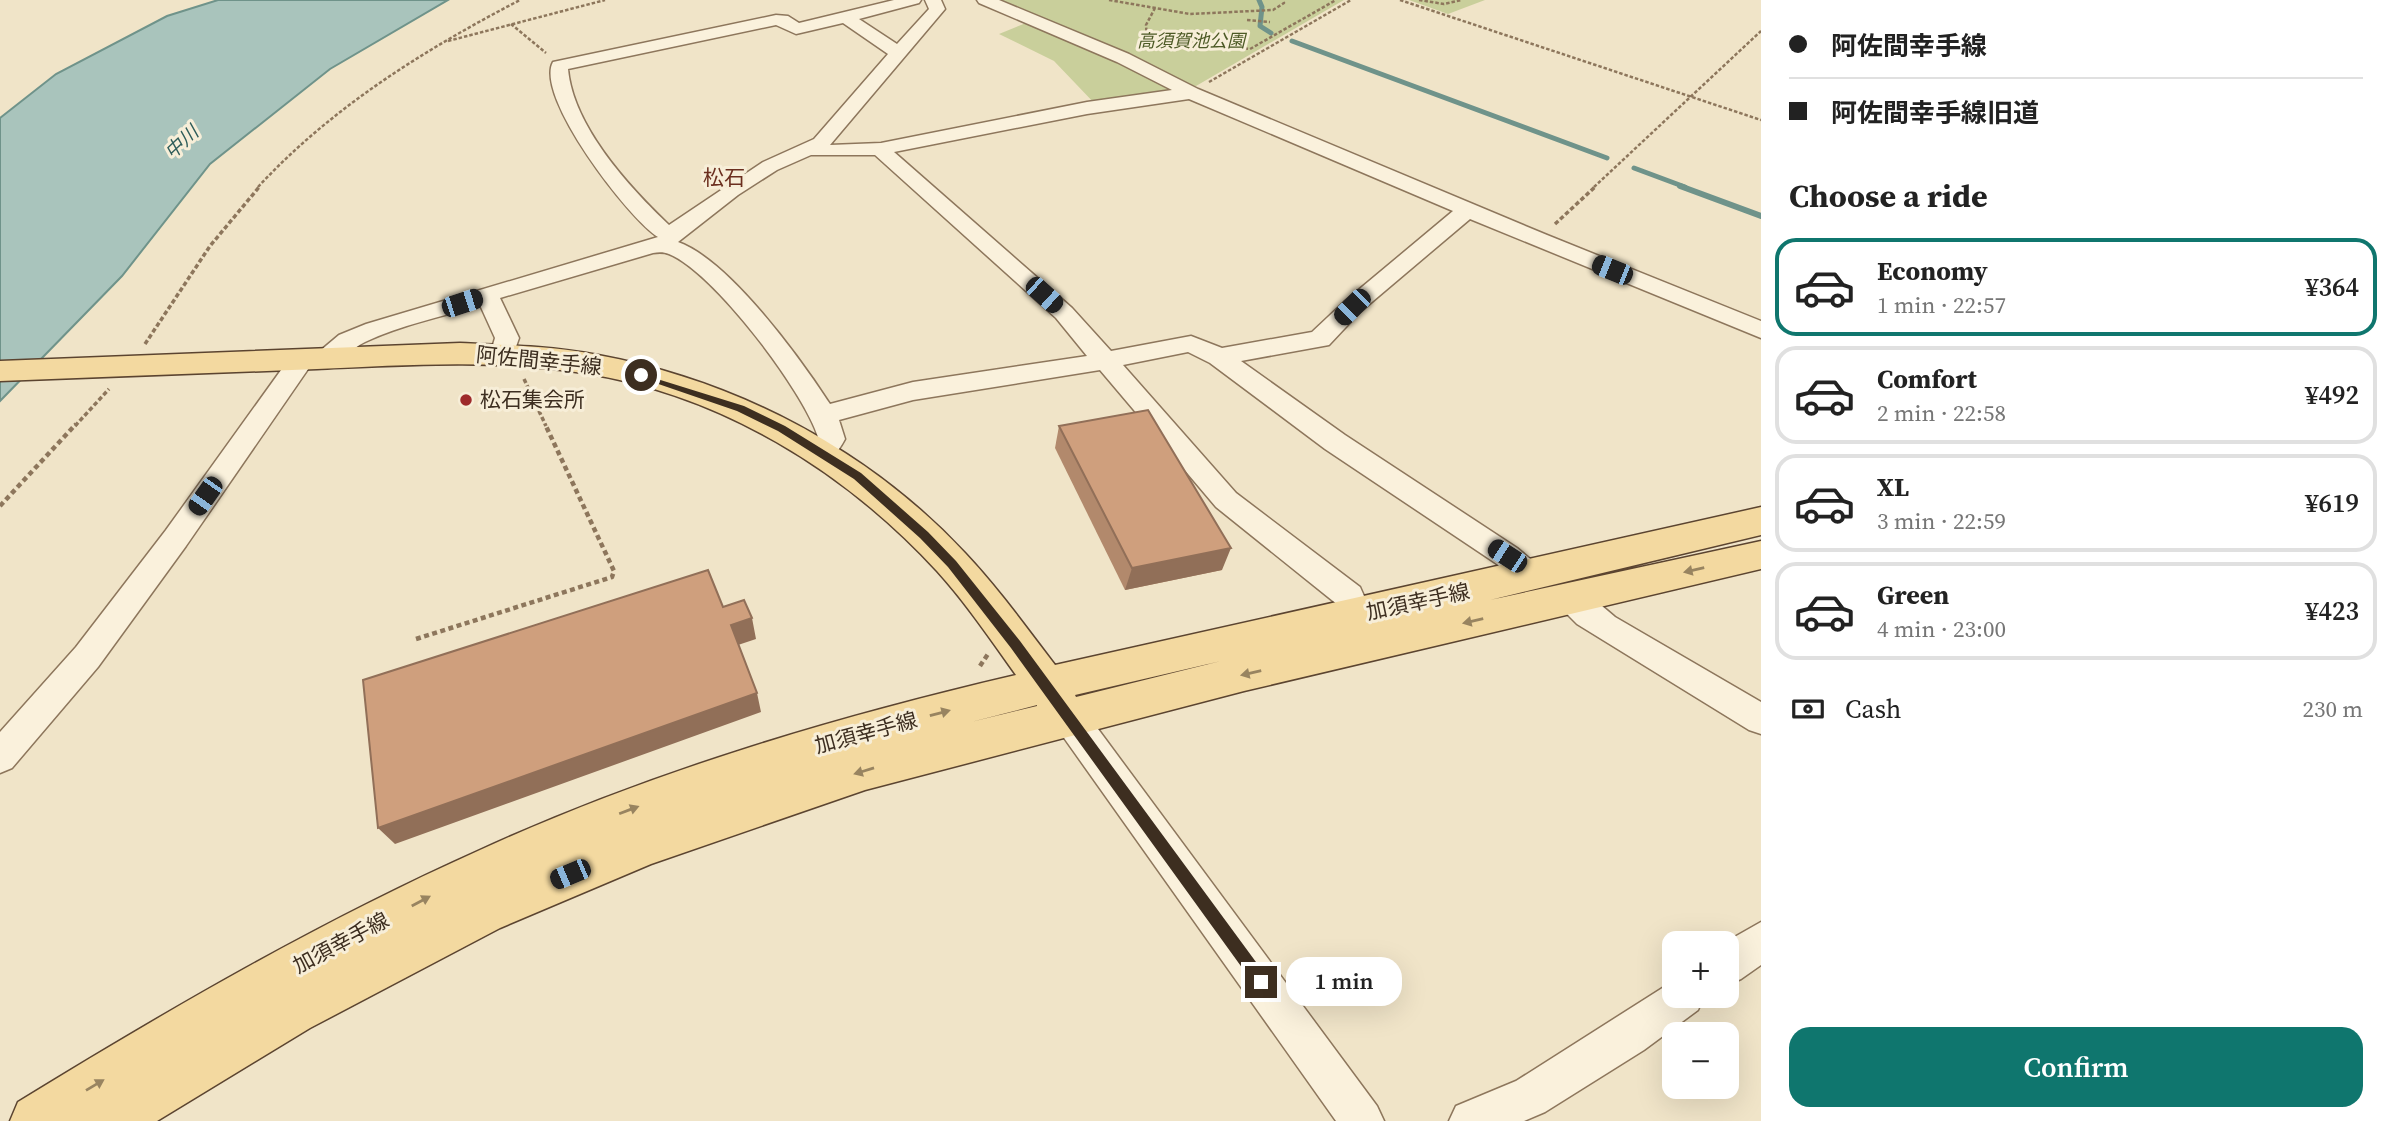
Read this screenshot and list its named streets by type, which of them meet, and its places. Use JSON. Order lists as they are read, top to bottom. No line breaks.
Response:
{"streets":{"main road":["阿佐間幸手線","加須幸手線"]},"crossings":[["阿佐間幸手線","加須幸手線"]],"districts":["松石"],"water":["中川"],"parks":["高須賀池公園"],"places":["松石集会所"],"page":{"banner":["阿佐間幸手線","阿佐間幸手線旧道"],"heading":"Choose a ride","list":[{"name":"Economy","note":"1 min · 22:57","value":"¥364"},{"name":"Comfort","note":"2 min · 22:58","value":"¥492"},{"name":"XL","note":"3 min · 22:59","value":"¥619"},{"name":"Green","note":"4 min · 23:00","value":"¥423"}],"pay":["Cash","230 m"],"map_buttons":["+","−"],"bubble":"1 min","buttons":"Confirm"}}
